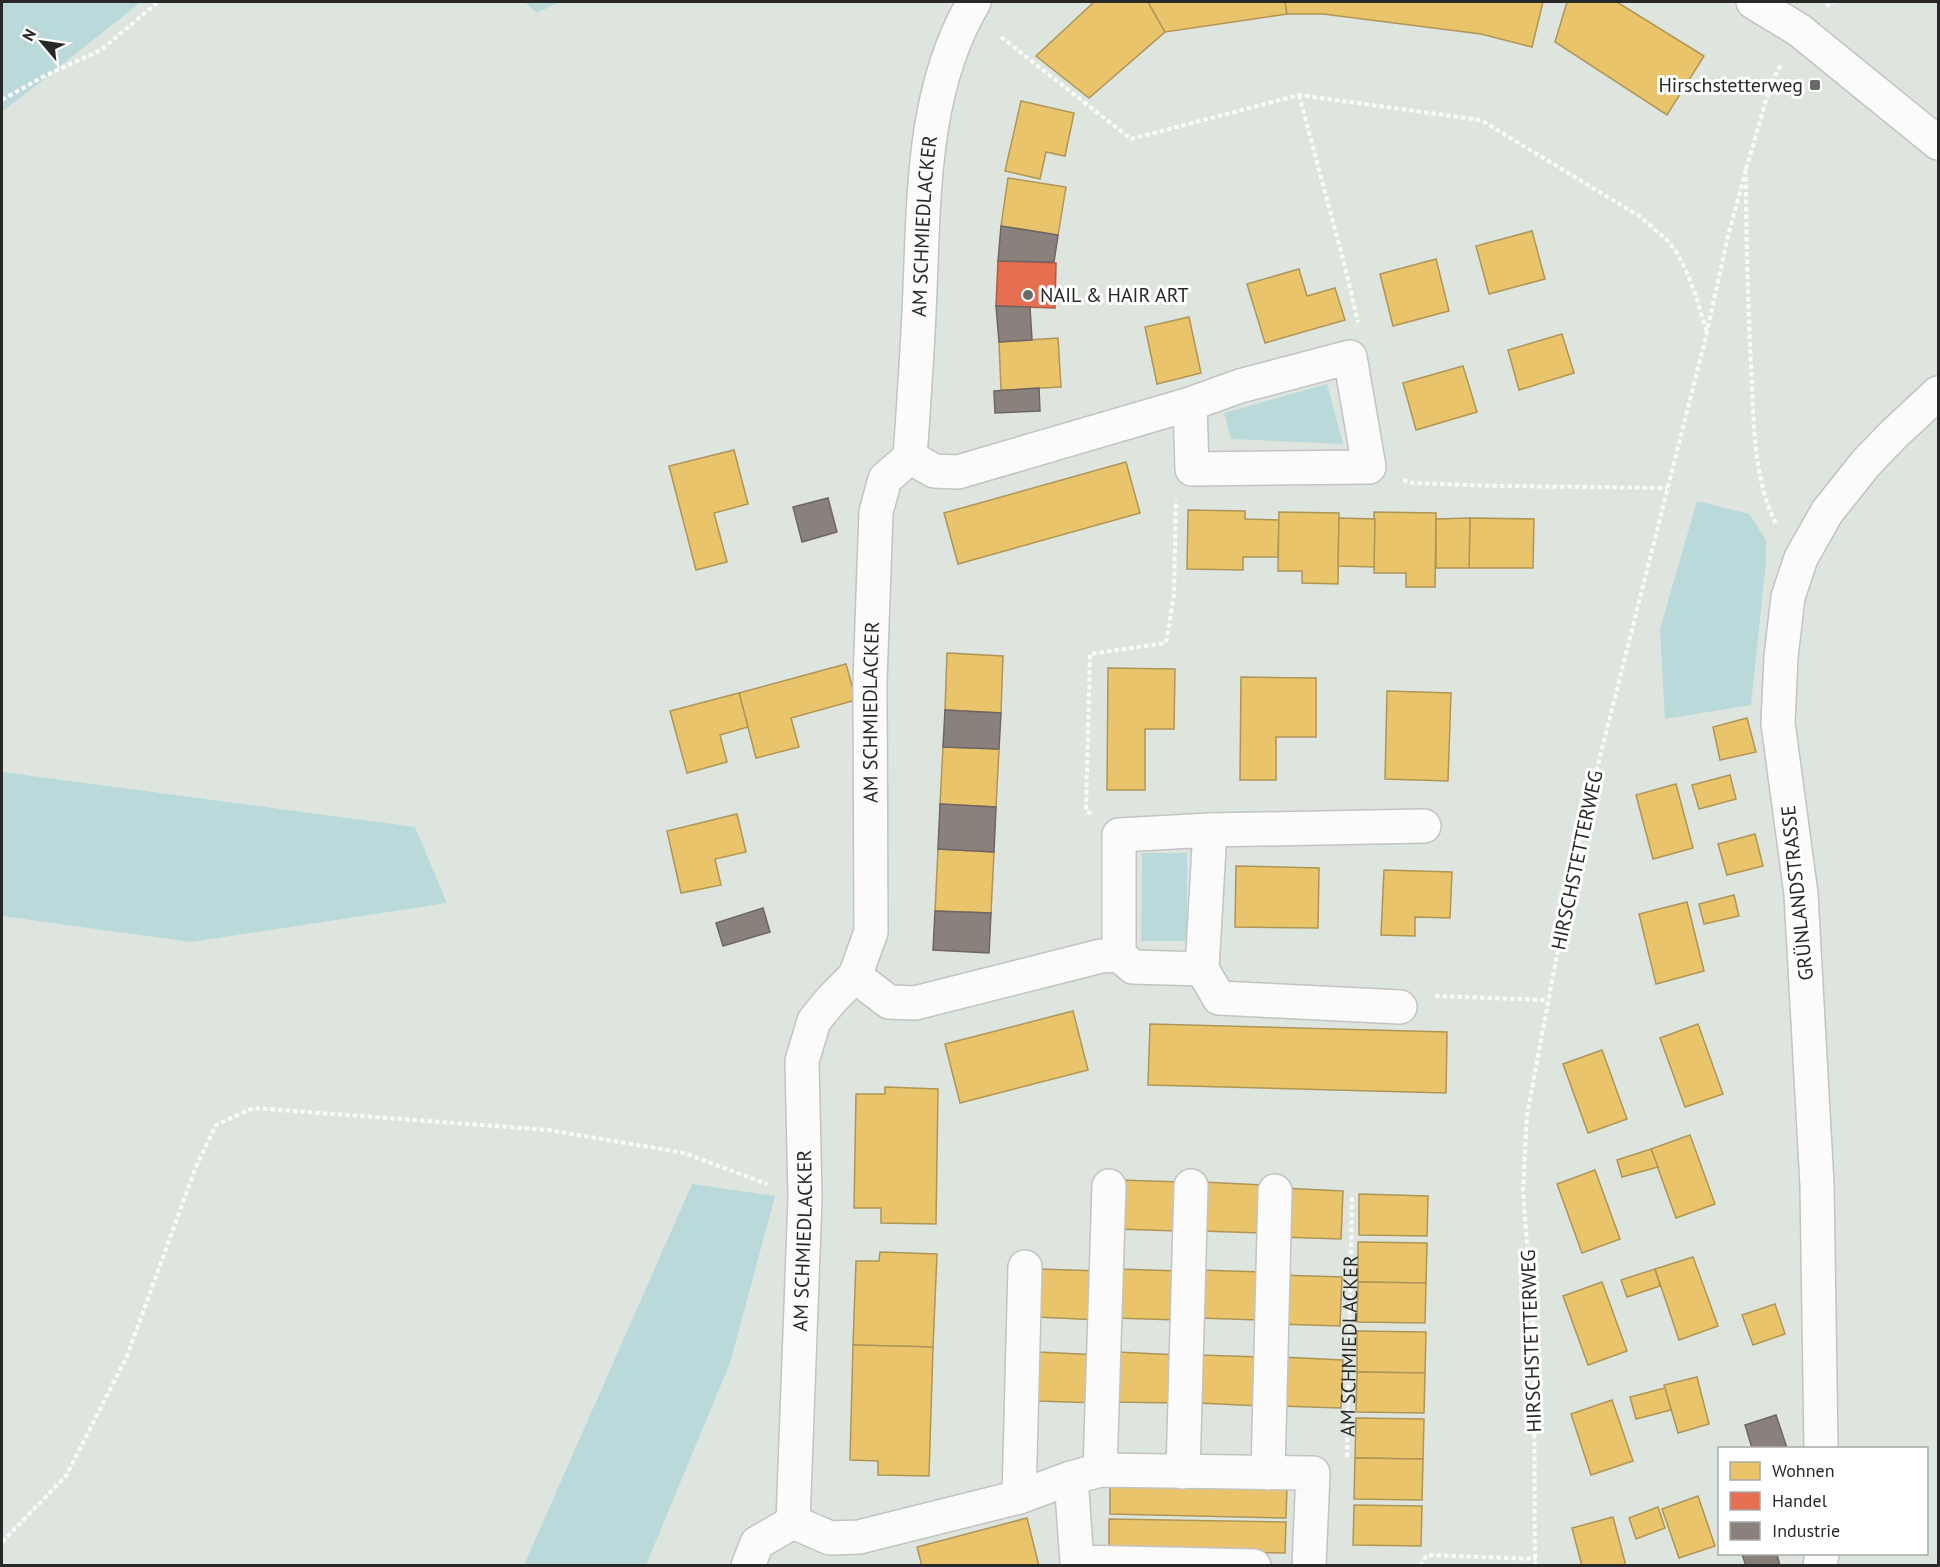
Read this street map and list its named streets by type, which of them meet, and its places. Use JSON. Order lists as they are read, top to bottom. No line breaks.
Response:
{"streets":{"street":["AM SCHMIEDLACKER","GRÜNLANDSTRASSE"],"path":["HIRSCHSTETTERWEG"]},"crossings":[["HIRSCHSTETTERWEG","GRÜNLANDSTRASSE"]],"places":{"transit":["Hirschstetterweg"],"other":["NAIL & HAIR ART"]},"legend":["Wohnen","Handel","Industrie"],"north":"top left"}
